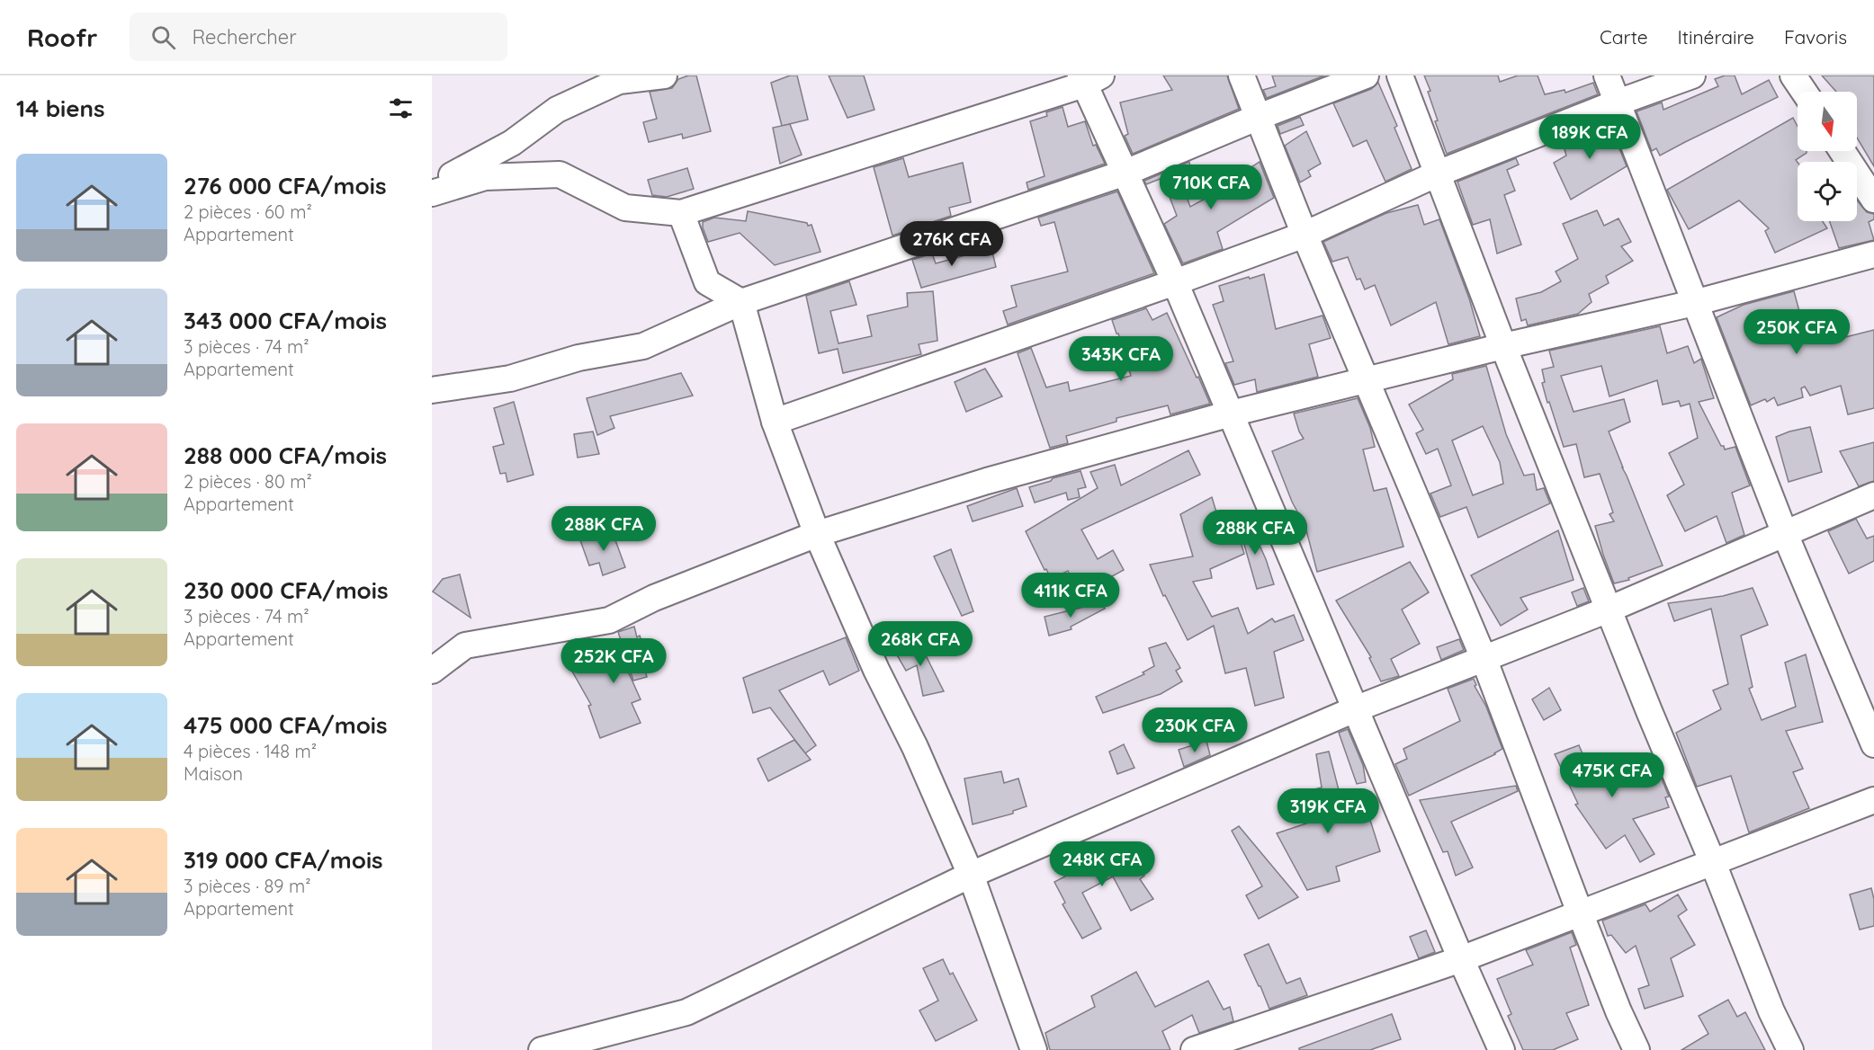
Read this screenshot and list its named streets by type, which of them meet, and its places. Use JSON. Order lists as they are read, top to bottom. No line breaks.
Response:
{"north":"bottom","page":{"header":"Roofr","search":"Rechercher","nav":["Carte","Itinéraire","Favoris"],"heading":"14 biens","price":["189K CFA","710K CFA","276K CFA","250K CFA","343K CFA","288K CFA","288K CFA","411K CFA","268K CFA","252K CFA","230K CFA","475K CFA","319K CFA","248K CFA"],"list":[{"name":"276 000 CFA/mois","note":"2 pièces · 60 m² · Appartement"},{"name":"343 000 CFA/mois","note":"3 pièces · 74 m² · Appartement"},{"name":"288 000 CFA/mois","note":"2 pièces · 80 m² · Appartement"},{"name":"230 000 CFA/mois","note":"3 pièces · 74 m² · Appartement"},{"name":"475 000 CFA/mois","note":"4 pièces · 148 m² · Maison"},{"name":"319 000 CFA/mois","note":"3 pièces · 89 m² · Appartement"}]}}
